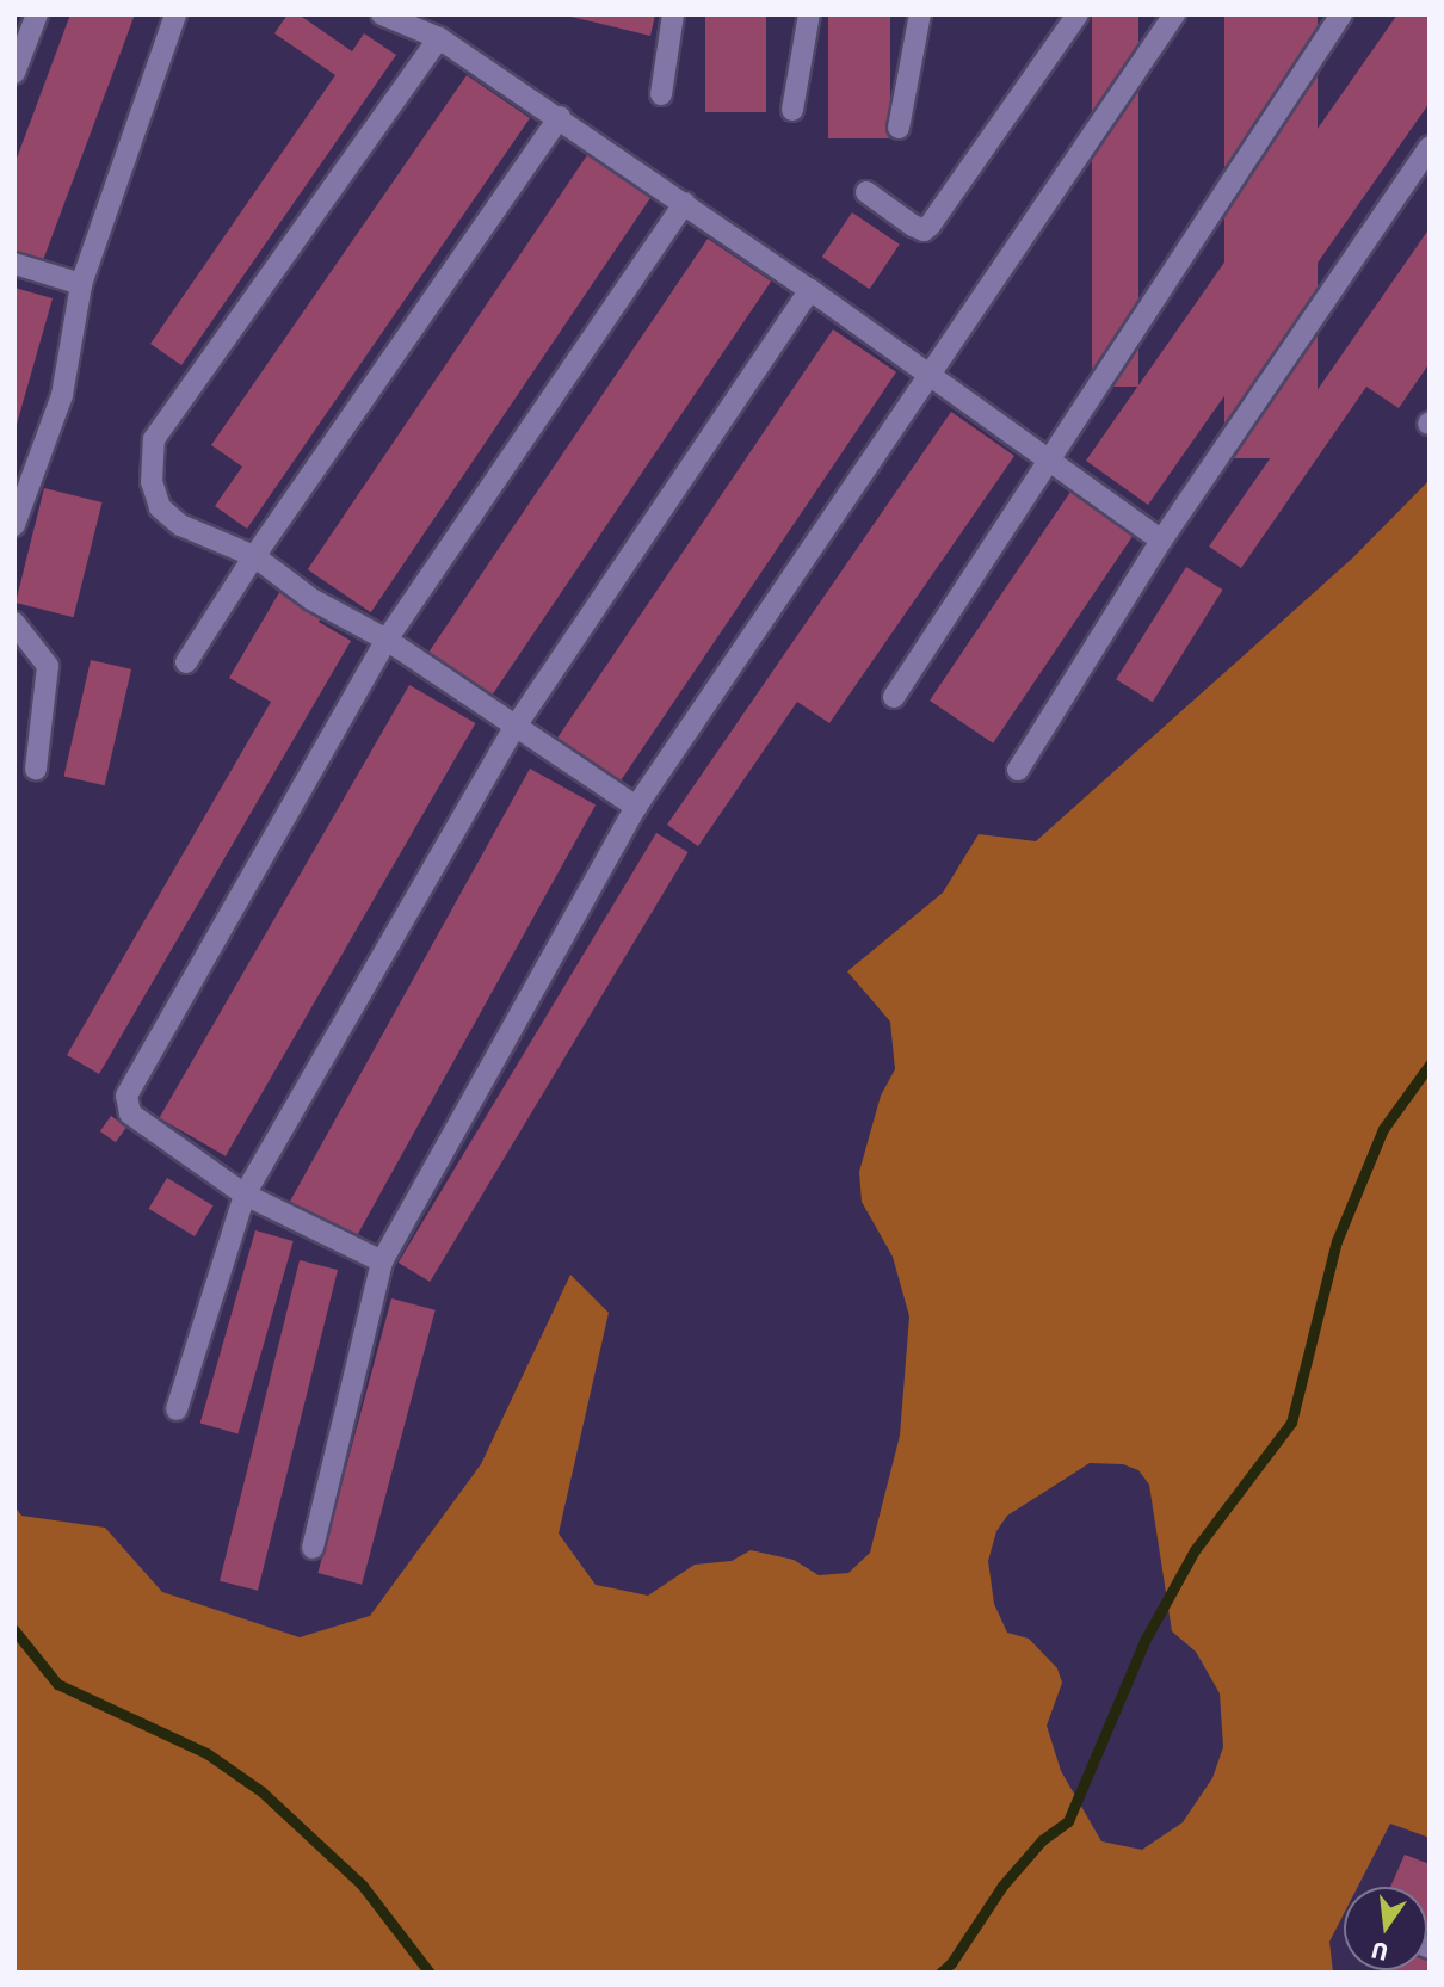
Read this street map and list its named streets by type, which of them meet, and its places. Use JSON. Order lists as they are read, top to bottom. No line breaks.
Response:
{"north":"bottom"}
